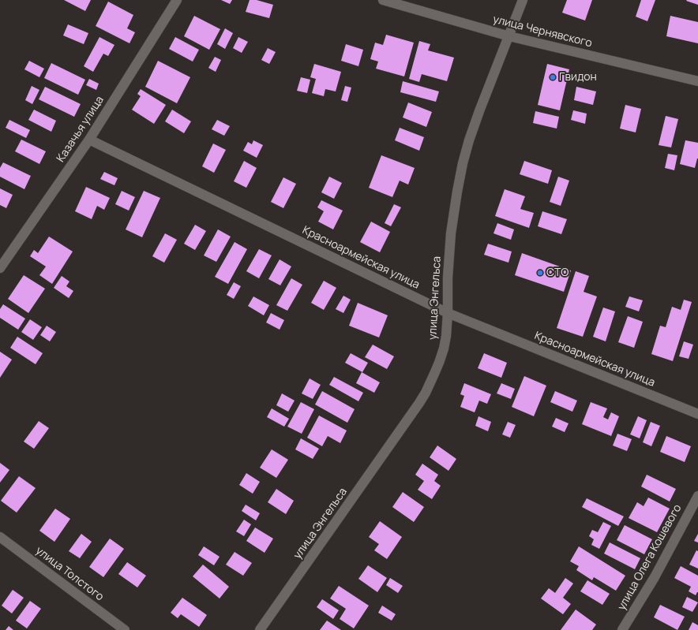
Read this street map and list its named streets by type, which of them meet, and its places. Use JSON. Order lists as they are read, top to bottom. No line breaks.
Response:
{"streets":{"street":["улица Чернявского","Казачья улица","Красноармейская улица","улица Энгельса","улица Олега Кошевого","улица Толстого"]},"crossings":[["улица Чернявского","улица Энгельса"],["Казачья улица","Красноармейская улица"],["Красноармейская улица","улица Энгельса"]],"places":["Гвидон","СТО"]}
